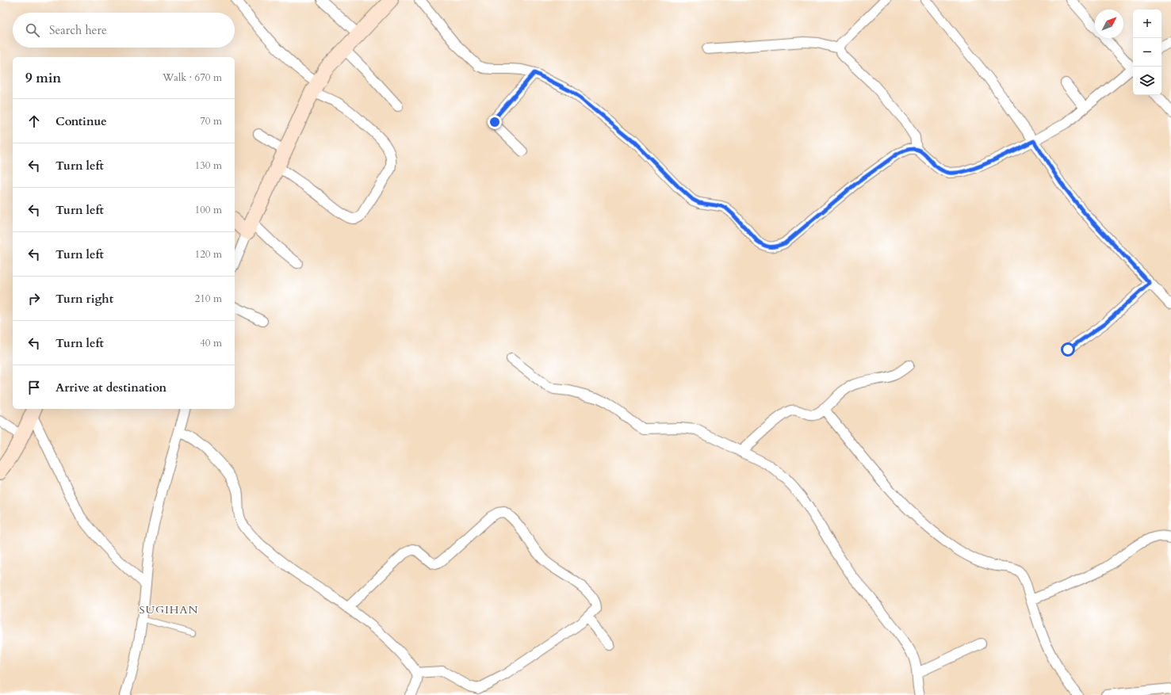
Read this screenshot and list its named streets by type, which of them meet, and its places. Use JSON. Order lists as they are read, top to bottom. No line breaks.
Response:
{"districts":["SUGIHAN"],"north":"top right","page":{"map_buttons":["+","−"],"search":"Search here","heading":["9 min","Walk · 670 m"],"list":[["Continue","70 m"],["Turn left","130 m"],["Turn left","100 m"],["Turn left","120 m"],["Turn right","210 m"],["Turn left","40 m"],"Arrive at destination"]}}
